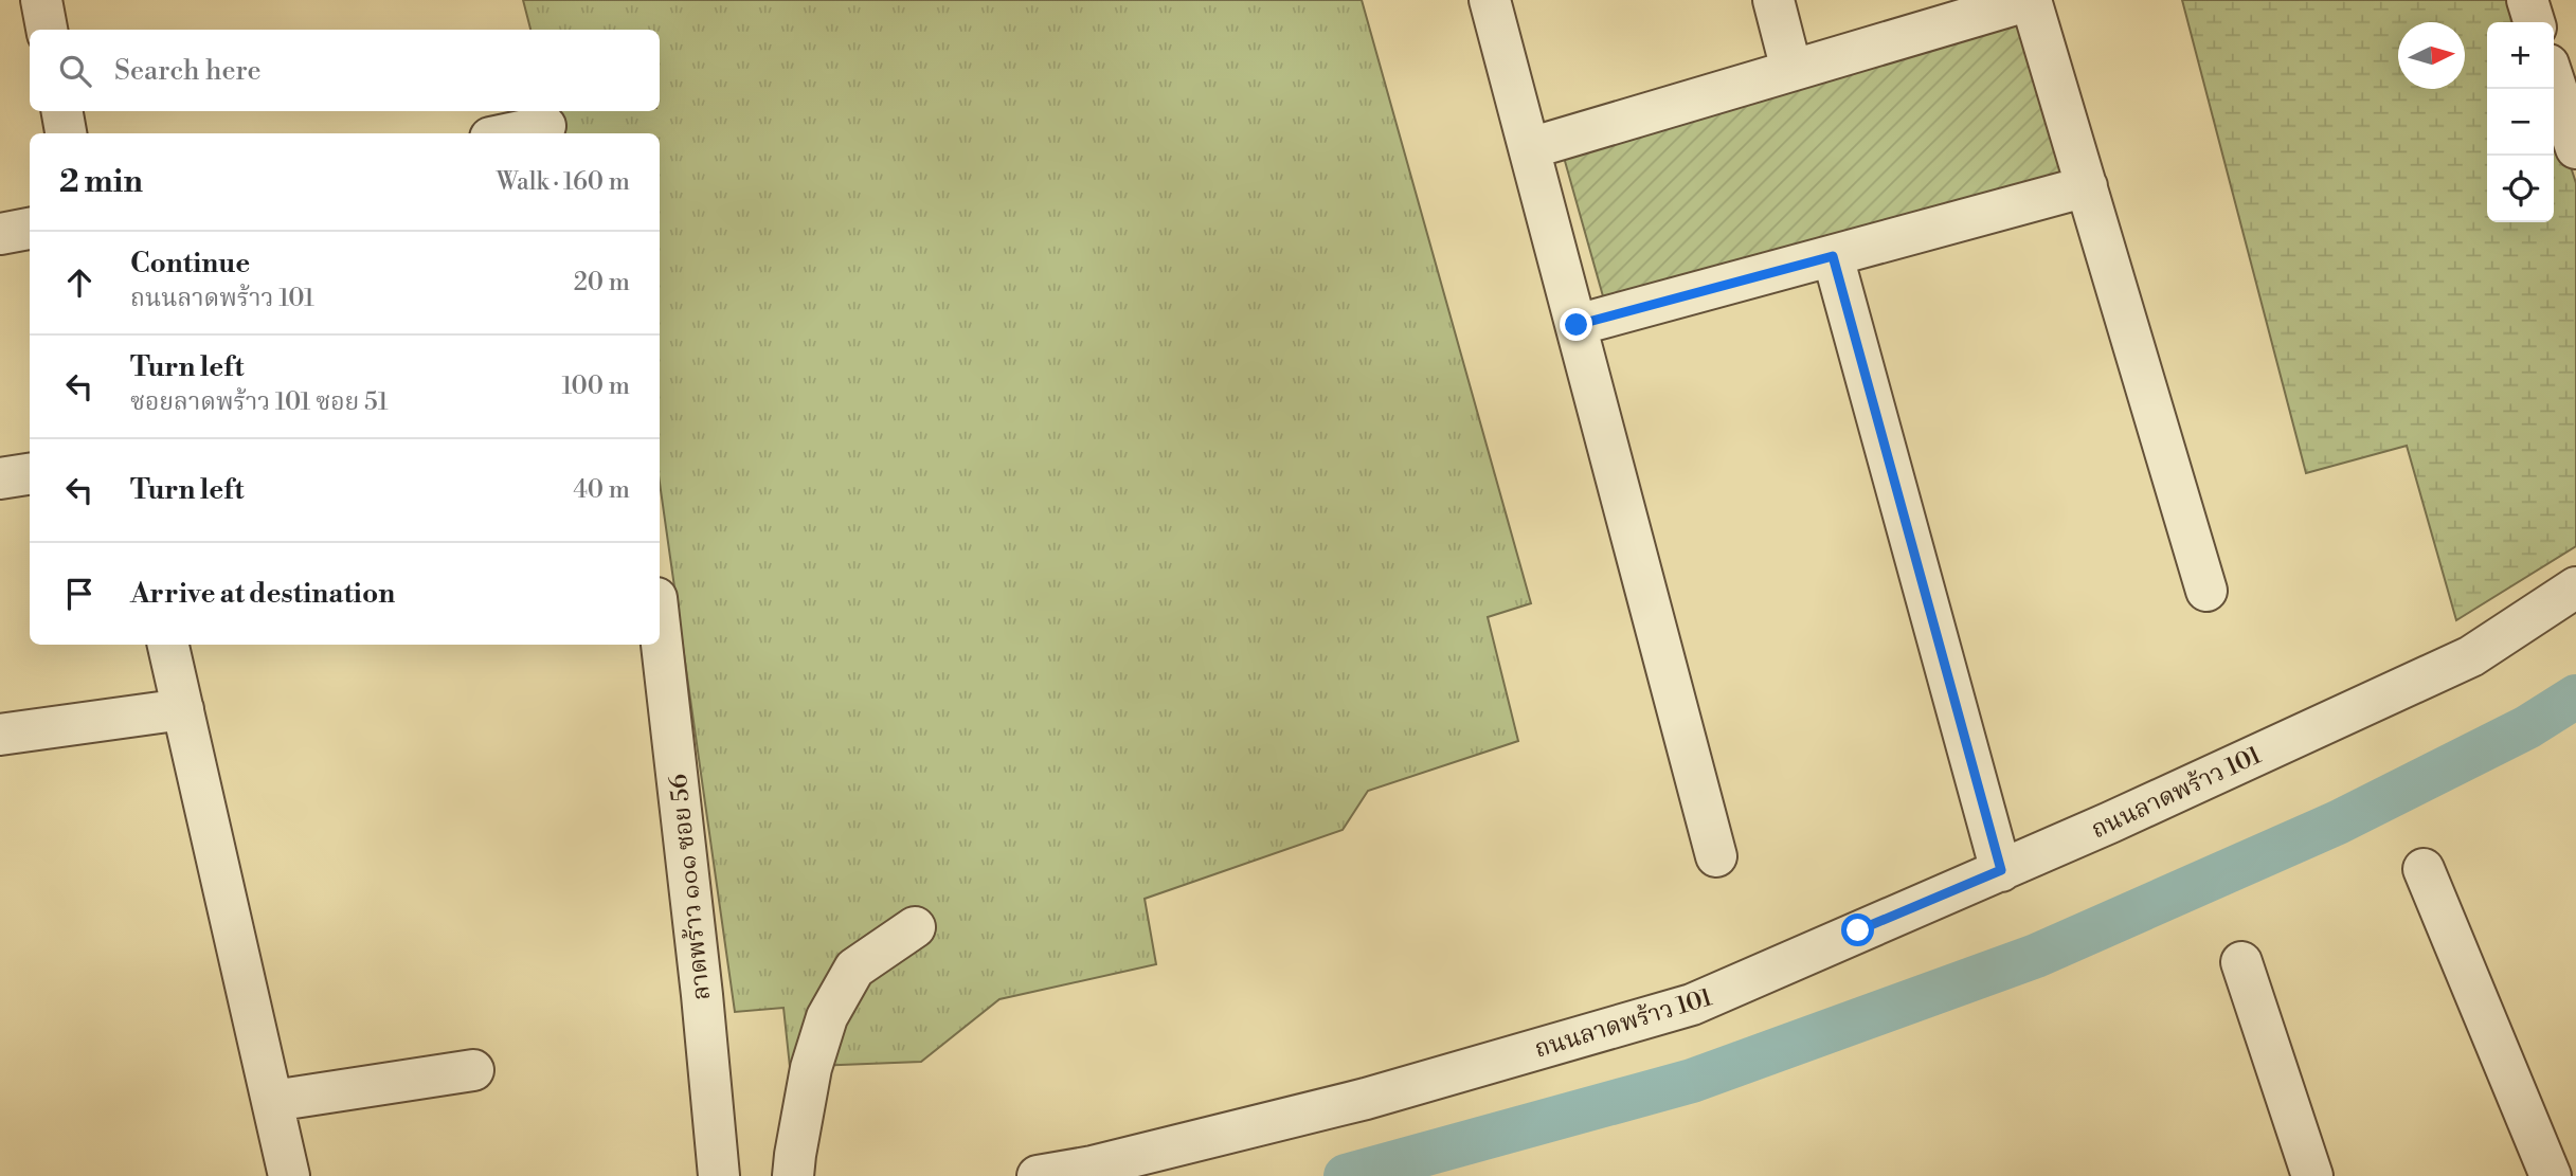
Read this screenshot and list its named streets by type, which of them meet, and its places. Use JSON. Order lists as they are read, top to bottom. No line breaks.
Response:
{"streets":{"street":["ถนนลาดพร้าว 101","ลาดพร้าว ๑๐๑ ซอย 56"]},"north":"right","page":{"map_buttons":["+","−"],"search":"Search here","heading":["2 min","Walk · 160 m"],"list":[["Continue","ถนนลาดพร้าว 101","20 m"],["Turn left","ซอยลาดพร้าว 101 ซอย 51","100 m"],["Turn left","40 m"],"Arrive at destination"]}}
